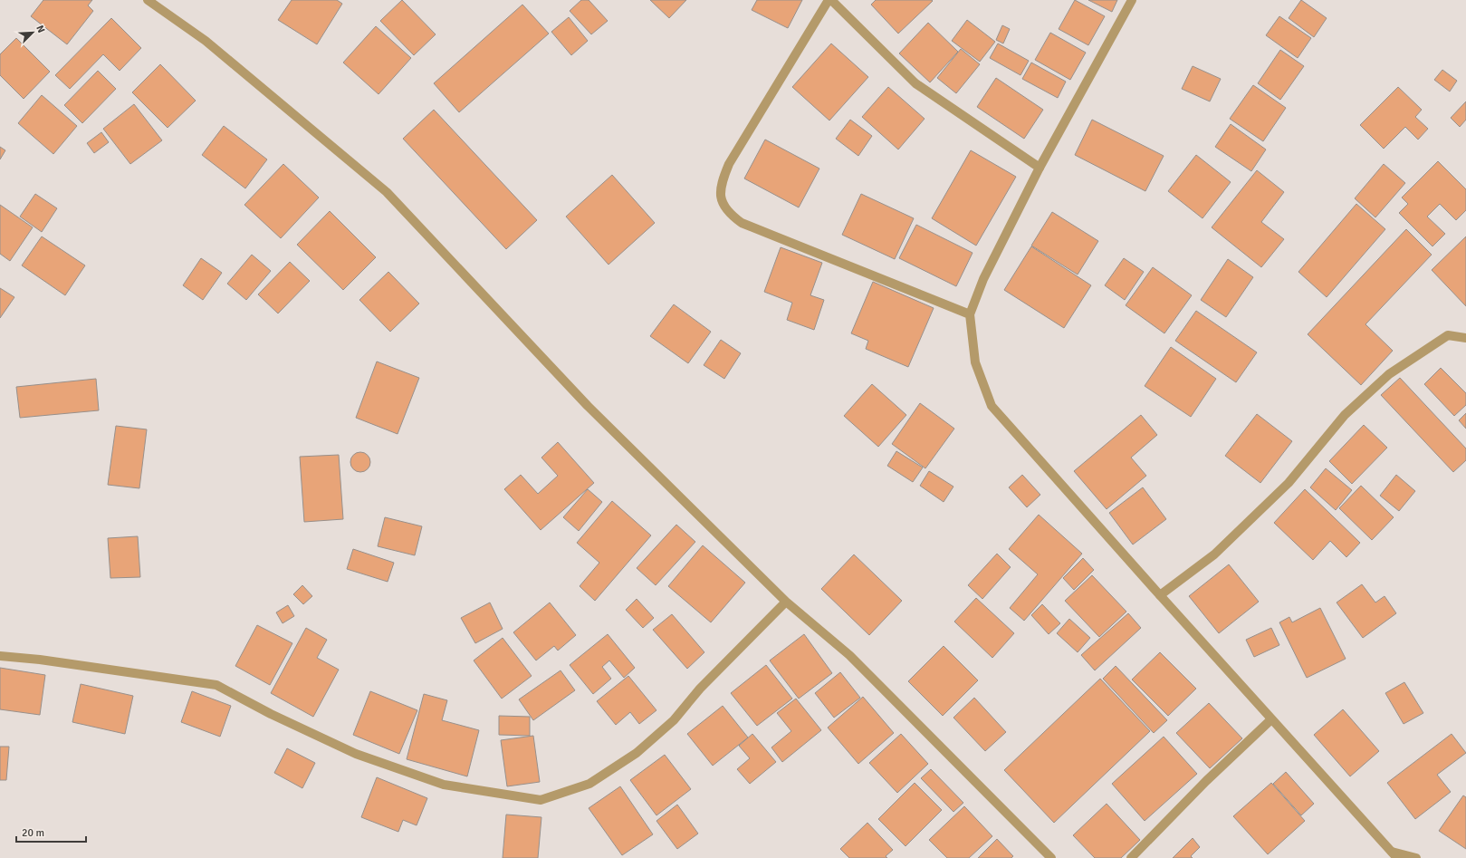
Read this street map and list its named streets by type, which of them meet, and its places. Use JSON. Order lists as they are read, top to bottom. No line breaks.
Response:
{"scale_bar":"20 m","north":"top right"}
